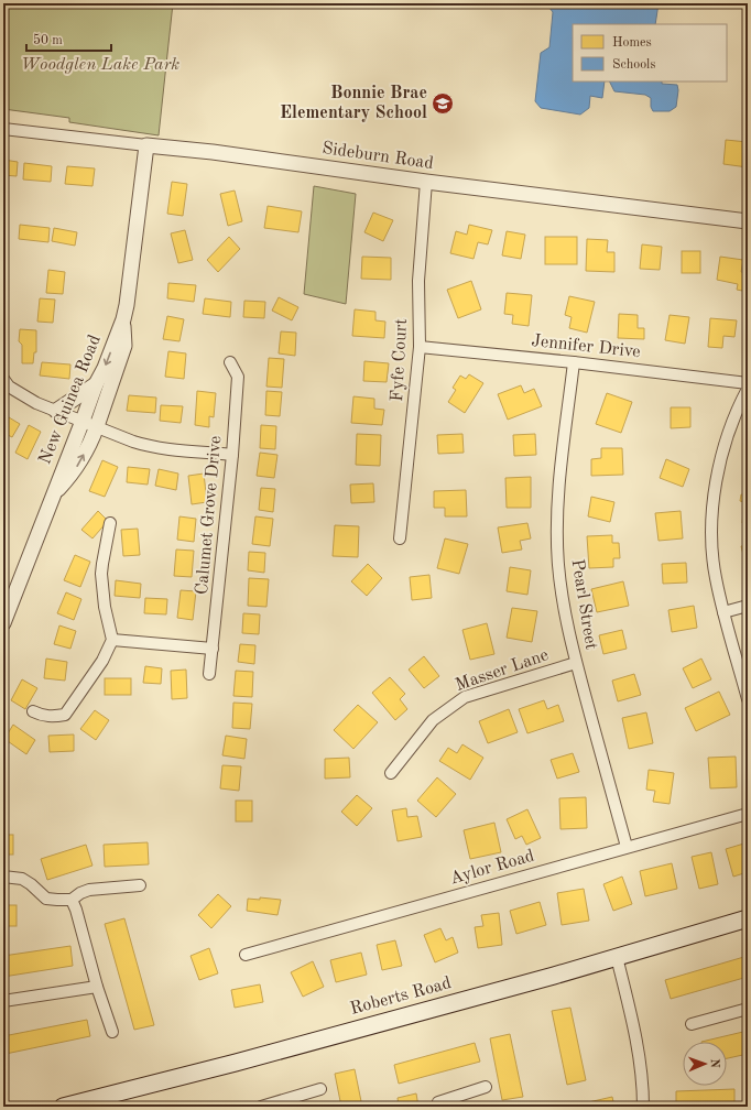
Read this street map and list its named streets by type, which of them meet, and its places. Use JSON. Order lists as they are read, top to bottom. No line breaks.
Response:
{"streets":{"main road":["Roberts Road"],"street":["Sideburn Road","Jennifer Drive","Fyfe Court","New Guinea Road","Calumet Grove Drive","Pearl Street","Masser Lane","Aylor Road"]},"crossings":[["Sideburn Road","Fyfe Court"],["Sideburn Road","New Guinea Road"],["Jennifer Drive","Fyfe Court"],["Jennifer Drive","Pearl Street"],["Pearl Street","Masser Lane"],["Pearl Street","Aylor Road"]],"parks":["Woodglen Lake Park"],"places":{"school or university":["Bonnie Brae Elementary School"]},"legend":["Homes","Schools"],"scale_bar":"50 m","north":"right"}
